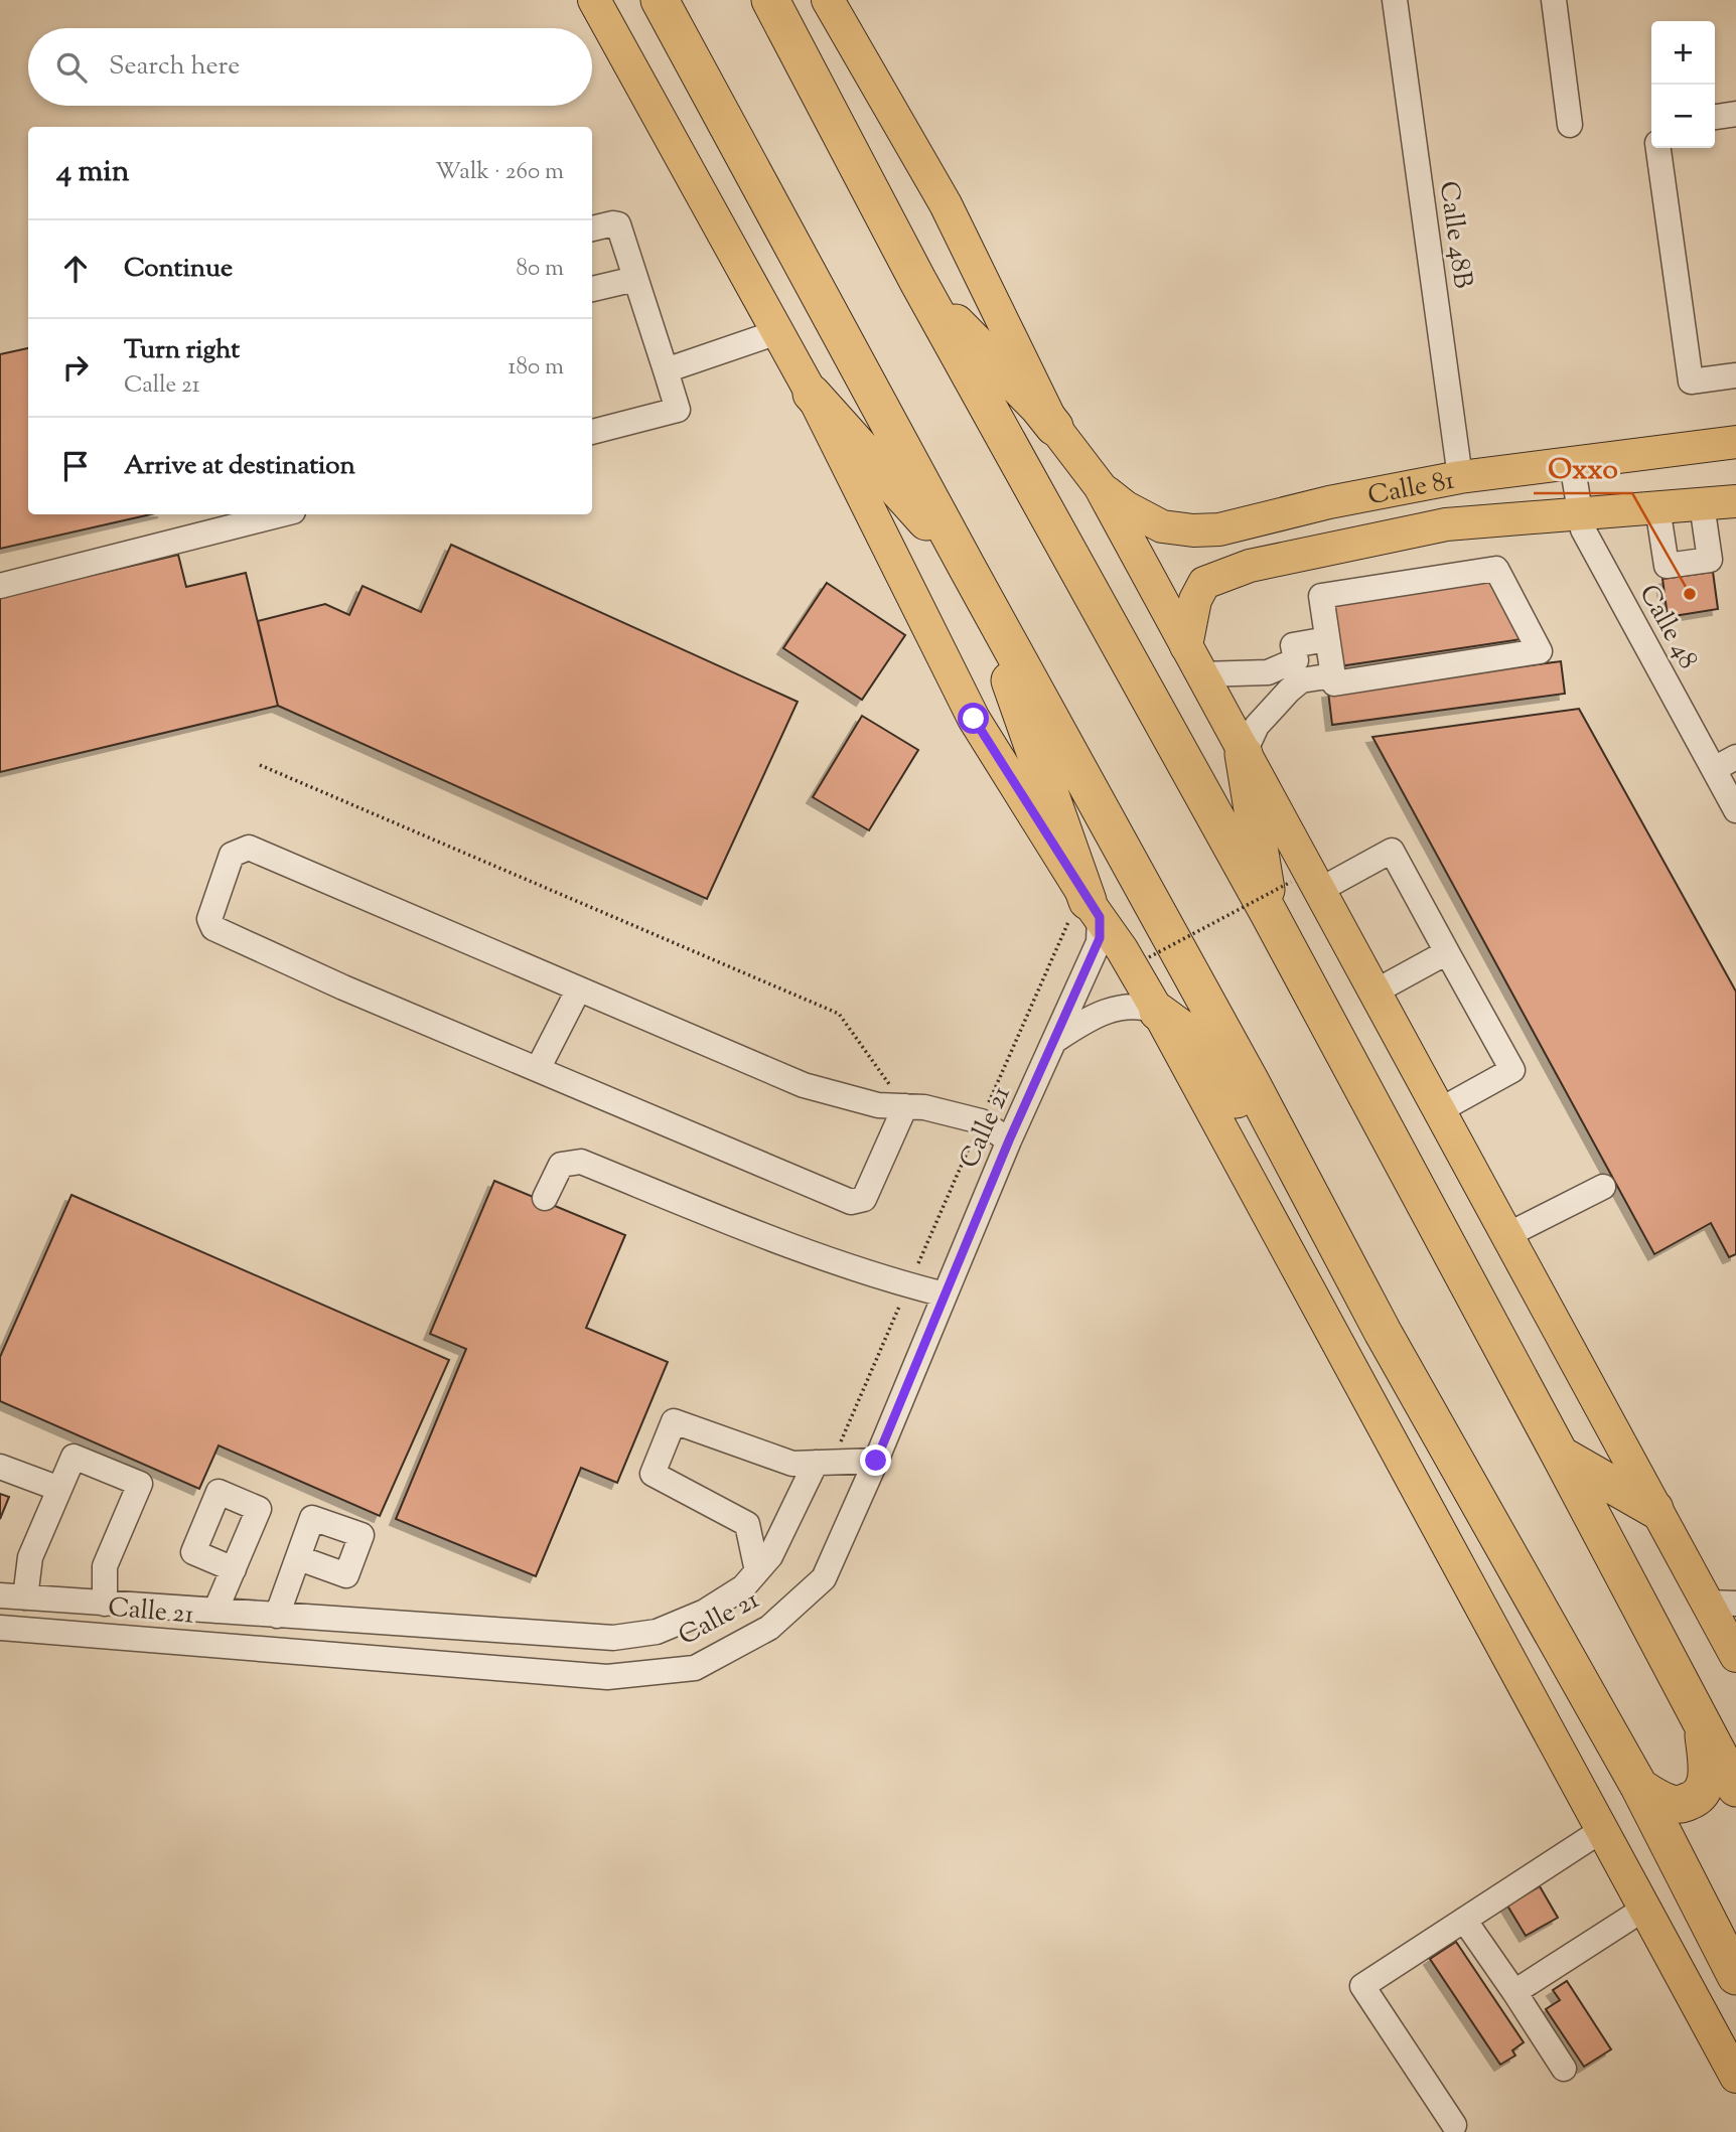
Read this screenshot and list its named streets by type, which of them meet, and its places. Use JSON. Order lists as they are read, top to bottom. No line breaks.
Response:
{"streets":{"main road":["Calle 81"],"street":["Calle 48B","Calle 48","Calle 21"]},"crossings":[["Calle 48B","Calle 81"],["Calle 81","Calle 48"]],"places":["Oxxo"],"page":{"map_buttons":["+","−"],"search":"Search here","heading":["4 min","Walk · 260 m"],"list":[["Continue","80 m"],["Turn right","Calle 21","180 m"],"Arrive at destination"]}}
